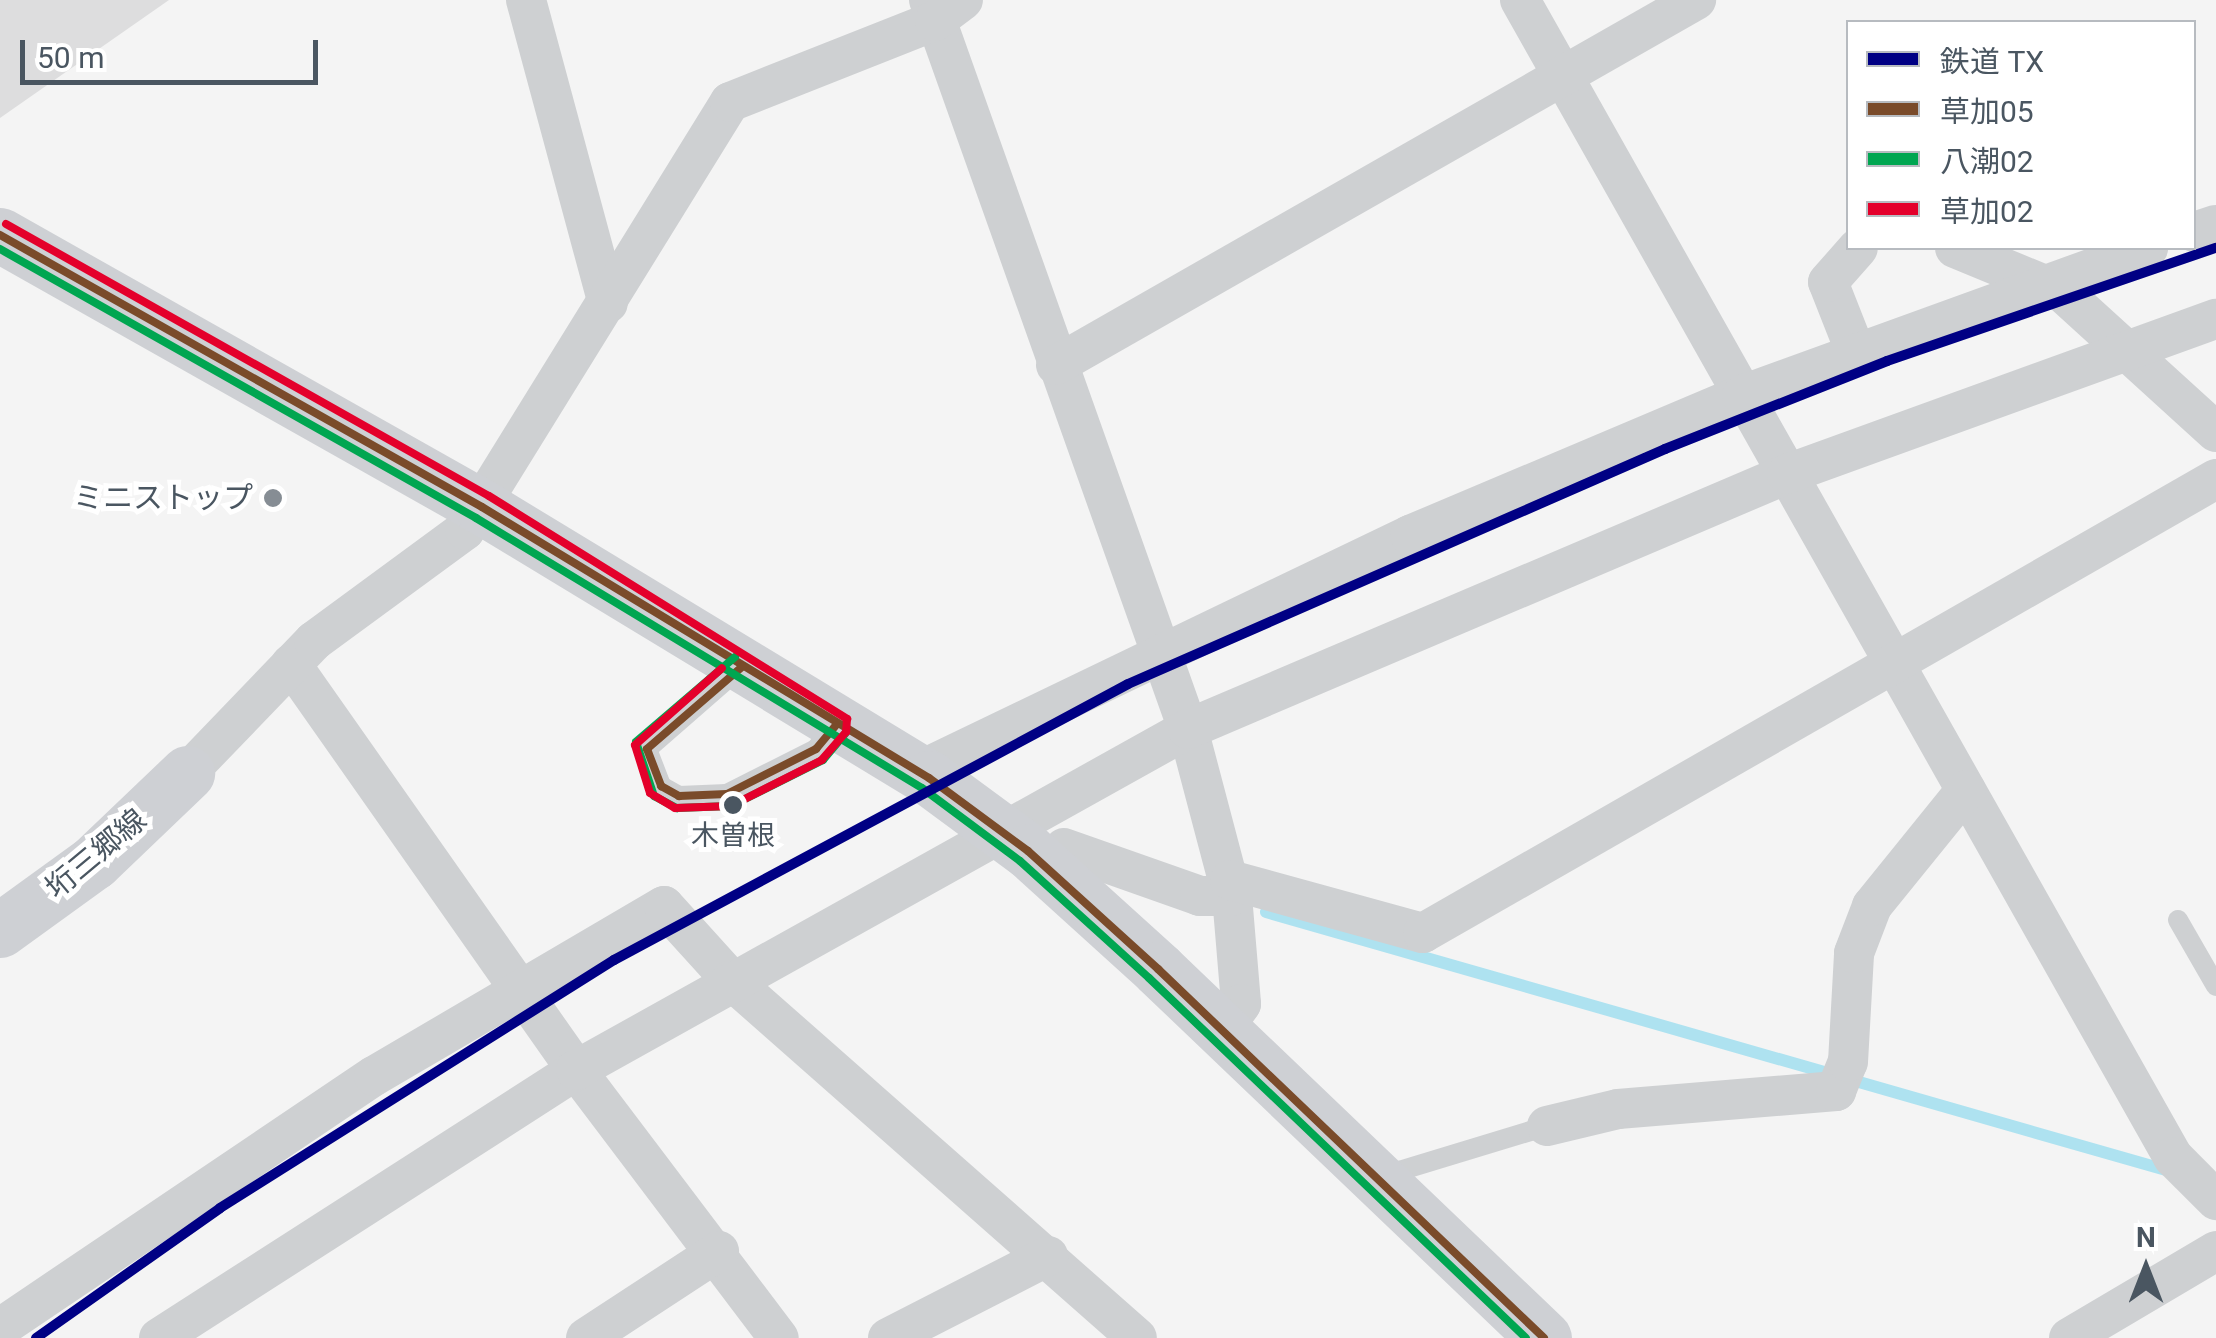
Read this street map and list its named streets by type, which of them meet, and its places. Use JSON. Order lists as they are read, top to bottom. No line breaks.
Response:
{"streets":{"street":["垳三郷線"]},"places":["ミニストップ","木曽根"],"lines":["transit line 草加02","transit line 草加05","rail line TX","transit line 八潮02"],"legend":["鉄道 TX","草加05","八潮02","草加02"],"scale_bar":"50 m","north":"top"}
